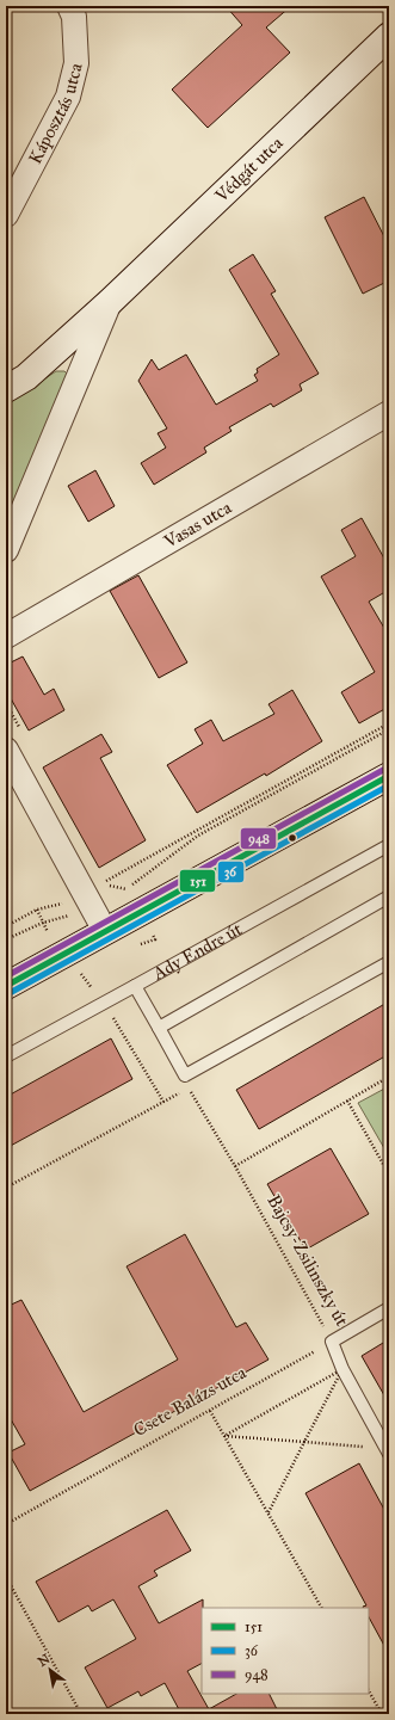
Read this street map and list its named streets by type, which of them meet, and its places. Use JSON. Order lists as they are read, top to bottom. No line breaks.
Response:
{"streets":{"main road":["Védgát utca"],"street":["Káposztás utca","Vasas utca"],"lane":["Ady Endre út","Bajcsy-Zsilinszky út"],"path":["Csete Balázs utca"]},"crossings":[["Bajcsy-Zsilinszky út","Csete Balázs utca"]],"lines":["transit line 948","transit line 151","transit line 36"],"legend":["151","36","948"],"north":"top left"}
